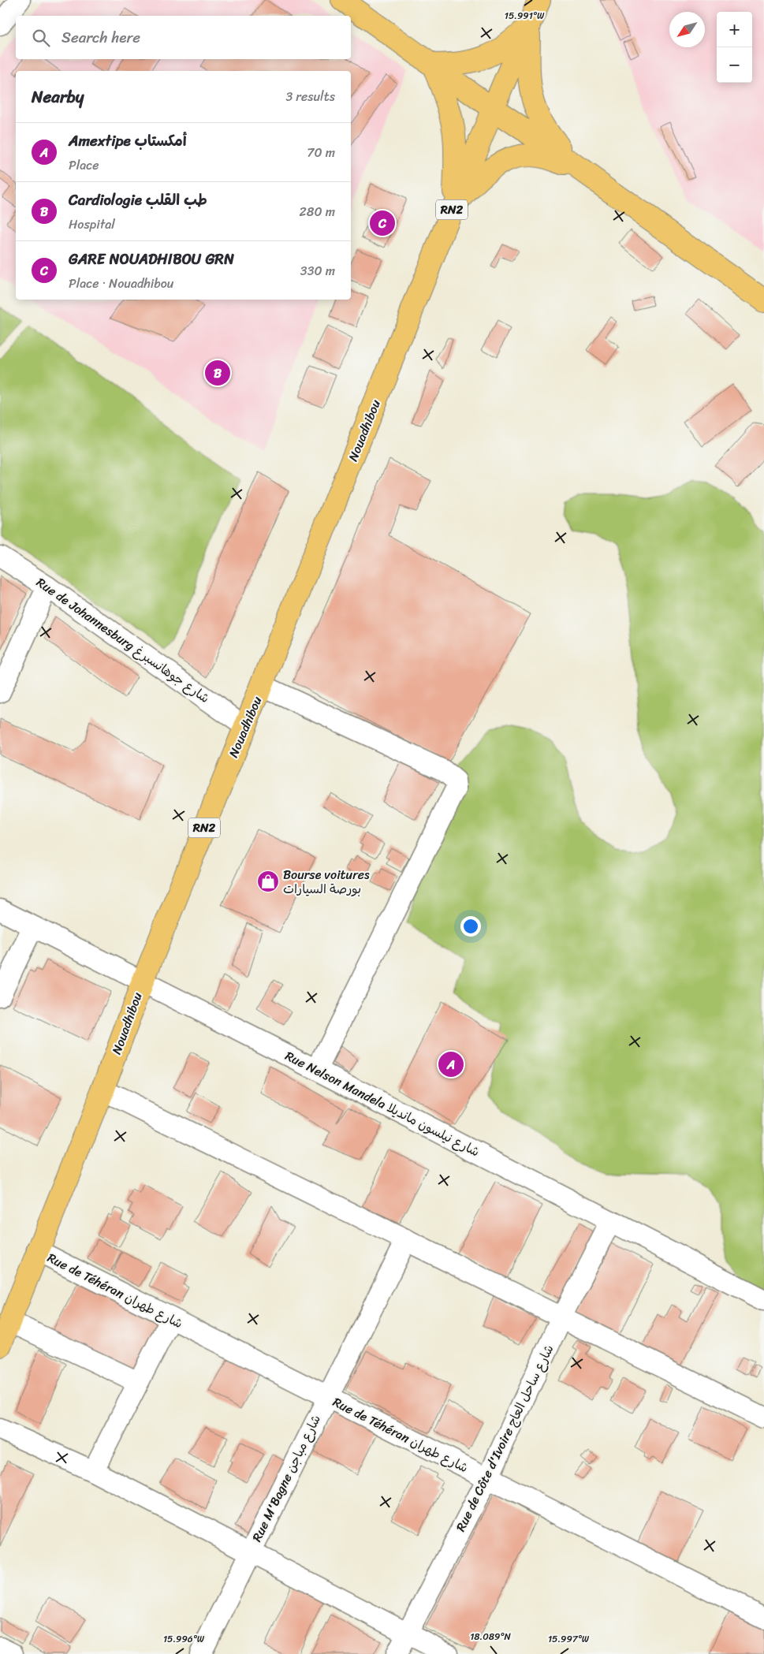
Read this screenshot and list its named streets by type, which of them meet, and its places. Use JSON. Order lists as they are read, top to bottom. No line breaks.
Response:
{"streets":{"main road":["RN2","Nouadhibou"],"street":["Rue de Johannesburg شارع جوهانسبرغ","Rue Nelson Mandela شارع نيلسون مانديلا","Rue de Téhéran شارع طهران","Rue de Côte d'Ivoire شارع ساحل العاج","Rue M'Bagne شارع مباجن"]},"crossings":[["Nouadhibou","Rue de Johannesburg شارع جوهانسبرغ"],["Nouadhibou","Rue Nelson Mandela شارع نيلسون مانديلا"],["Nouadhibou","Rue de Téhéran شارع طهران"],["Rue Nelson Mandela شارع نيلسون مانديلا","Rue de Côte d'Ivoire شارع ساحل العاج"],["Rue de Téhéran شارع طهران","Rue de Côte d'Ivoire شارع ساحل العاج"],["Rue de Téhéran شارع طهران","Rue M'Bagne شارع مباجن"]],"places":{"shop":["Bourse voitures بورصة السيارات"]},"north":"bottom left","page":{"map_buttons":["+","−"],"search":"Search here","heading":["Nearby","3 results"],"list":[{"mark":"A","name":"Amextipe أمكستاب","note":"Place","value":"70 m"},{"mark":"B","name":"Cardiologie طب القلب","note":"Hospital","value":"280 m"},{"mark":"C","name":"GARE NOUADHIBOU GRN","note":"Place · Nouadhibou","value":"330 m"}],"pins":["C","B","A"]},"coordinates":["15.991°W","18.089°N","15.996°W","15.997°W"]}
